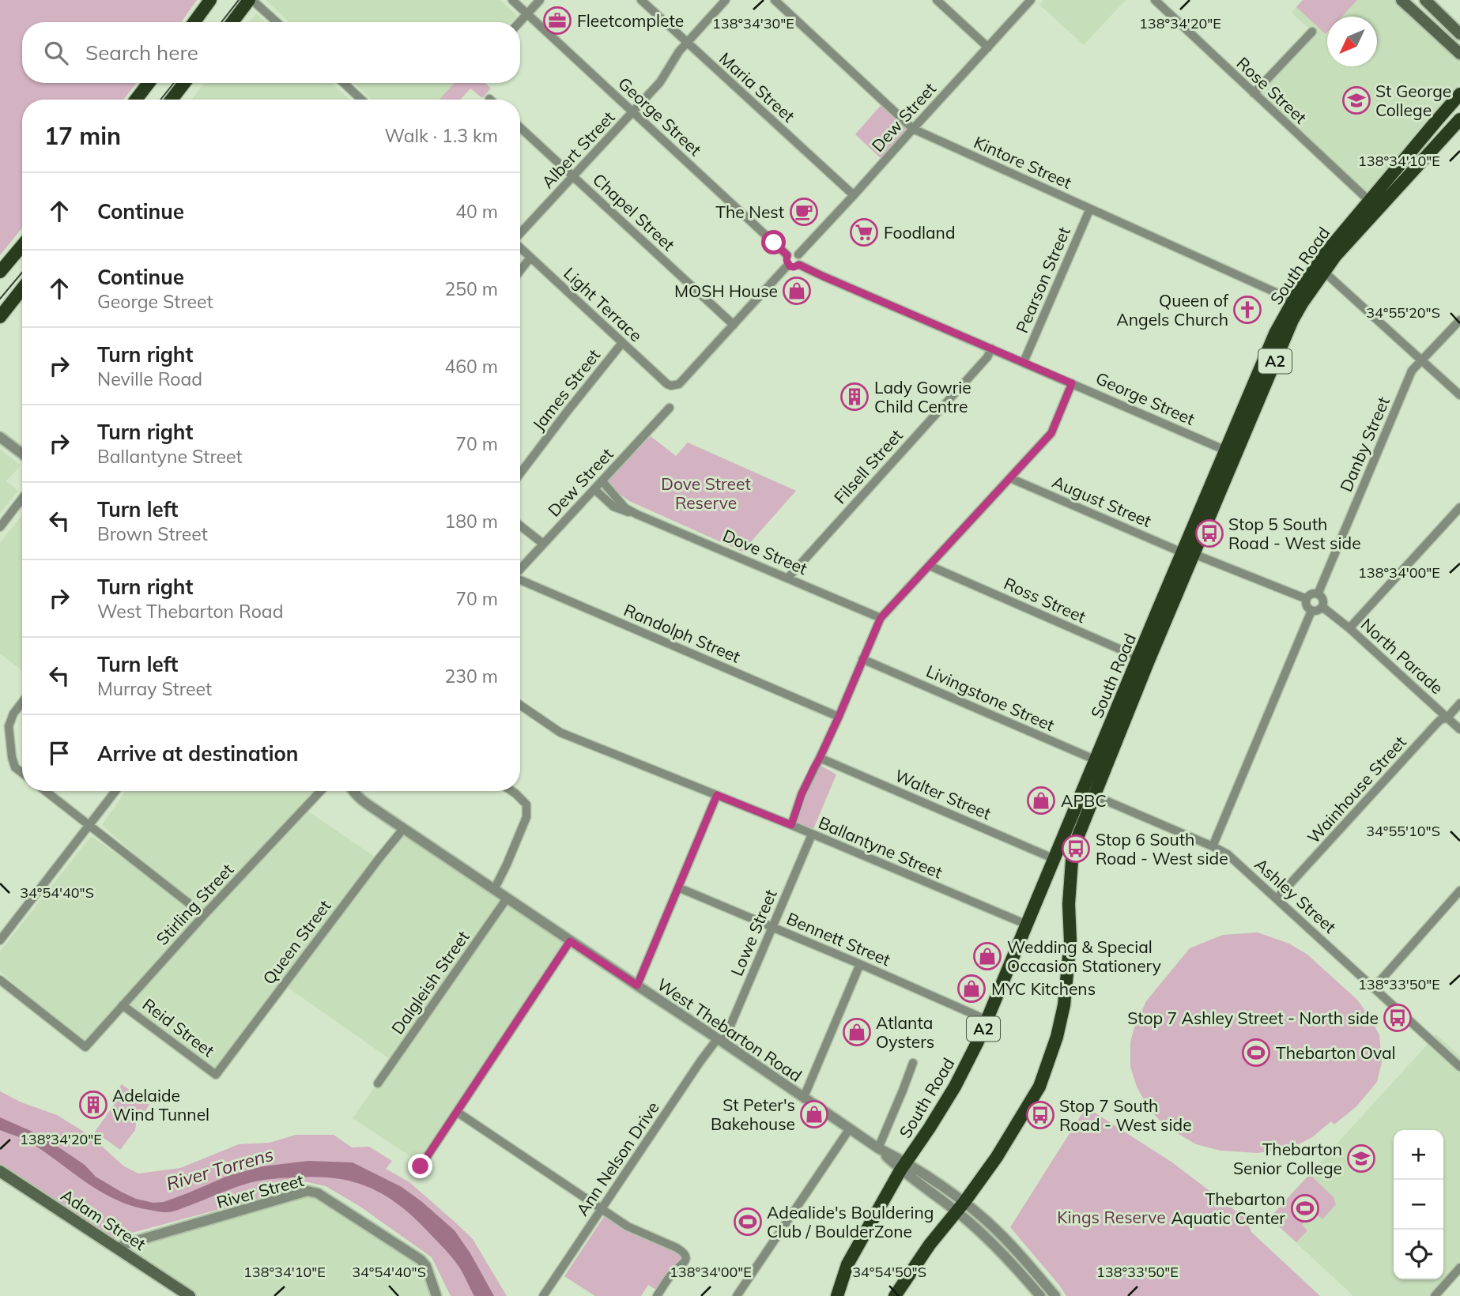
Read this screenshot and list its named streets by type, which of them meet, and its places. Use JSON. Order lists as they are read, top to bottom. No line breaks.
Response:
{"streets":{"highway":["South Road","A2"],"main road":["Adam Street"],"street":["Maria Street","Rose Street","George Street","Dew Street","Albert Street","Kintore Street","Chapel Street","Pearson Street","Light Terrace","James Street","Danby Street","Filsell Street","August Street","Dove Street","Ross Street","Randolph Street","North Parade","Livingstone Street","Wainhouse Street","Walter Street","Ballantyne Street","Ashley Street","Stirling Street","Lowe Street","Bennett Street","Queen Street","Dalgleish Street","Reid Street","West Thebarton Road","Ann Nelson Drive","River Street"]},"crossings":[["Maria Street","Dew Street"],["Maria Street","Albert Street"],["Rose Street","South Road"],["George Street","Dew Street"],["George Street","Albert Street"],["George Street","South Road"],["George Street","Pearson Street"],["George Street","Filsell Street"],["Dew Street","Kintore Street"],["Dew Street","Dove Street"],["Albert Street","Chapel Street"],["Kintore Street","South Road"],["Kintore Street","Pearson Street"],["Chapel Street","Light Terrace"],["South Road","August Street"],["South Road","Ross Street"],["South Road","Livingstone Street"],["South Road","Walter Street"],["South Road","Ballantyne Street"],["South Road","Ashley Street"],["South Road","Bennett Street"],["South Road","West Thebarton Road"],["Light Terrace","James Street"],["Danby Street","North Parade"],["Filsell Street","Dove Street"],["North Parade","Wainhouse Street"],["Wainhouse Street","Ashley Street"],["Ballantyne Street","Lowe Street"],["Stirling Street","Reid Street"],["Lowe Street","Bennett Street"],["Lowe Street","West Thebarton Road"],["Lowe Street","Ann Nelson Drive"],["Queen Street","Reid Street"],["Queen Street","West Thebarton Road"],["Dalgleish Street","West Thebarton Road"],["West Thebarton Road","Ann Nelson Drive"],["River Street","Adam Street"]],"water":["River Torrens"],"parks":["Dove Street Reserve","Kings Reserve"],"places":{"office":["Fleetcomplete"],"school or university":["St George College","Thebarton Senior College"],"cafe":["The Nest"],"supermarket":["Foodland"],"shop":["MOSH House","APBC","Wedding & Special Occasion Stationery","MYC Kitchens","Atlanta Oysters","St Peter's Bakehouse"],"church":["Queen of Angels Church"],"building":["Lady Gowrie Child Centre","Adelaide Wind Tunnel"],"bus stop":["Stop 5 South Road - West side","Stop 6 South Road - West side","Stop 7 Ashley Street - North side","Stop 7 South Road - West side"],"sports":["Thebarton Oval","Thebarton Aquatic Center","Adealide's Bouldering Club / BoulderZone"]},"north":"bottom left","page":{"search":"Search here","heading":["17 min","Walk · 1.3 km"],"list":[["Continue","40 m"],["Continue","George Street","250 m"],["Turn right","Neville Road","460 m"],["Turn right","Ballantyne Street","70 m"],["Turn left","Brown Street","180 m"],["Turn right","West Thebarton Road","70 m"],["Turn left","Murray Street","230 m"],"Arrive at destination"],"map_buttons":["+","−"]},"coordinates":["138°34'30\"E","138°34'20\"E","138°34'10\"E","34°55'20\"S","138°34'00\"E","34°55'10\"S","34°54'40\"S","138°33'50\"E","34°54'50\"S"]}
